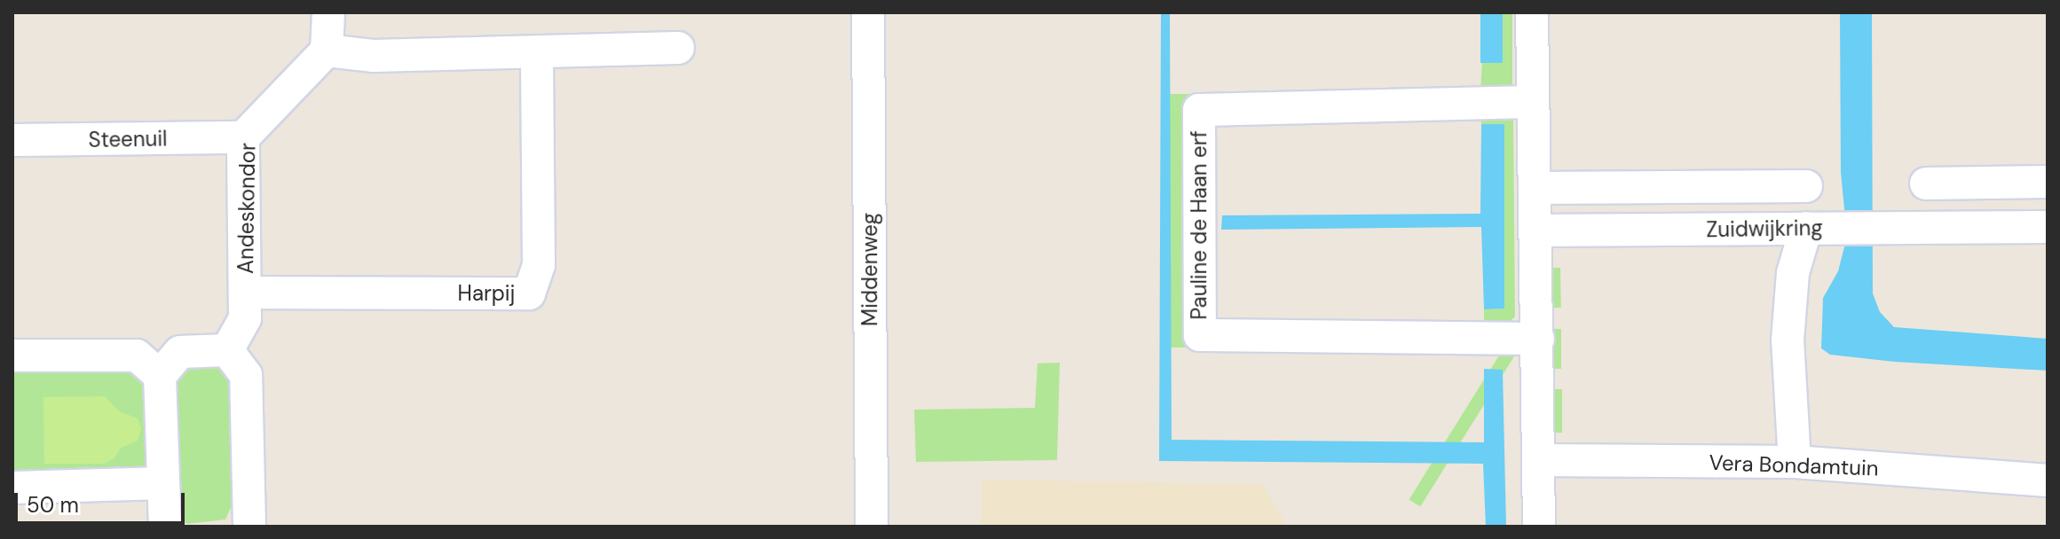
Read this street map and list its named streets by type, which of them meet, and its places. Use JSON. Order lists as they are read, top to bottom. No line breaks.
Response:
{"streets":{"street":["Steenuil","Andeskondor","Pauline de Haan erf","Zuidwijkring","Middenweg","Harpij","Vera Bondamtuin"]},"crossings":[["Steenuil","Andeskondor"],["Andeskondor","Harpij"]],"scale_bar":"50 m"}
